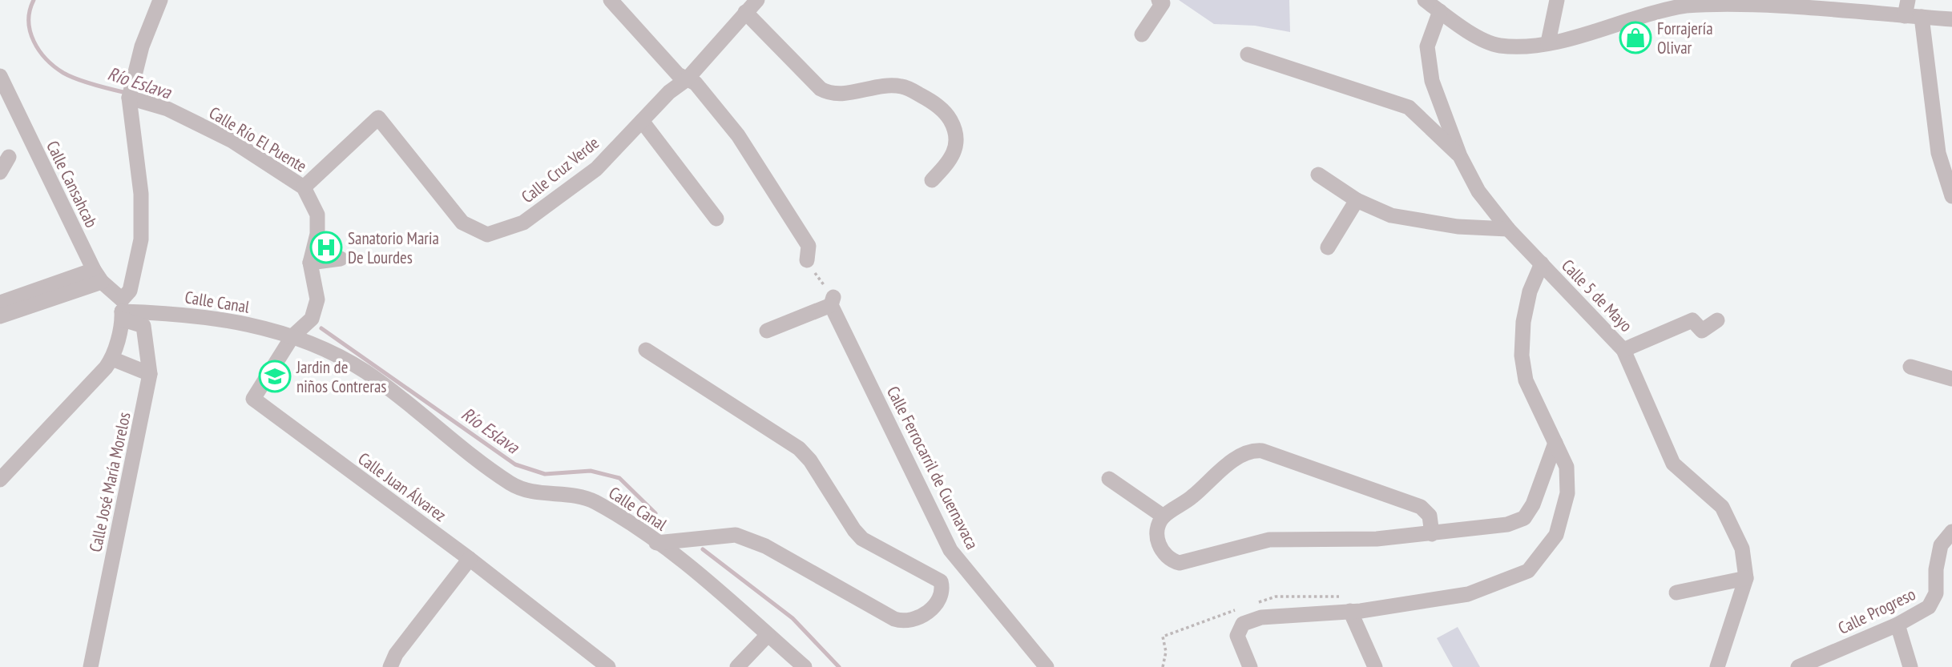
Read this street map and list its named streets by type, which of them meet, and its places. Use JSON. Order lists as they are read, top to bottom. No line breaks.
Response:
{"streets":{"street":["Calle Río El Puente","Calle Cruz Verde","Calle Cansahcab","Calle 5 de Mayo","Calle Canal","Calle Ferrocarril de Cuernavaca","Calle José María Morelos","Calle Juan Álvarez","Calle Progreso"]},"crossings":[["Calle Río El Puente","Calle Cruz Verde"],["Calle Río El Puente","Calle Juan Álvarez"],["Calle Cansahcab","Calle Canal"],["Calle Cansahcab","Calle José María Morelos"],["Calle Canal","Calle José María Morelos"],["Calle Canal","Calle Juan Álvarez"]],"water":["Río Eslava"],"places":{"shop":["Forrajería Olivar"],"hospital":["Sanatorio Maria De Lourdes"],"school or university":["Jardin de niños Contreras"]}}
